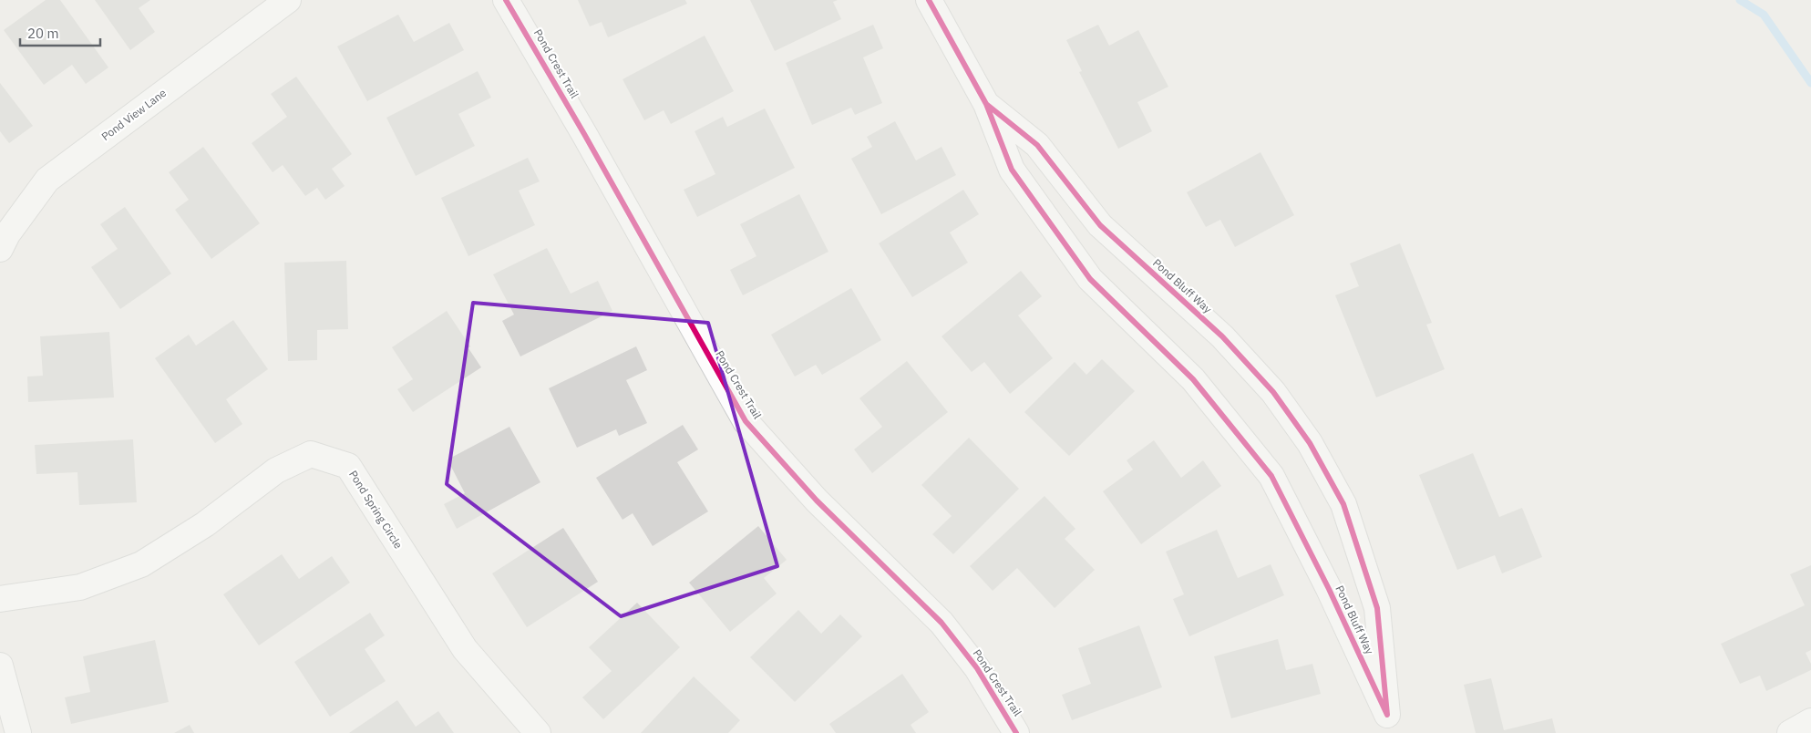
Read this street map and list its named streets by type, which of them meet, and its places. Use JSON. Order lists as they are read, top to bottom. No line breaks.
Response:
{"streets":{"street":["Pond Crest Trail","Pond View Lane","Pond Bluff Way","Pond Spring Circle"]},"scale_bar":"20 m"}
